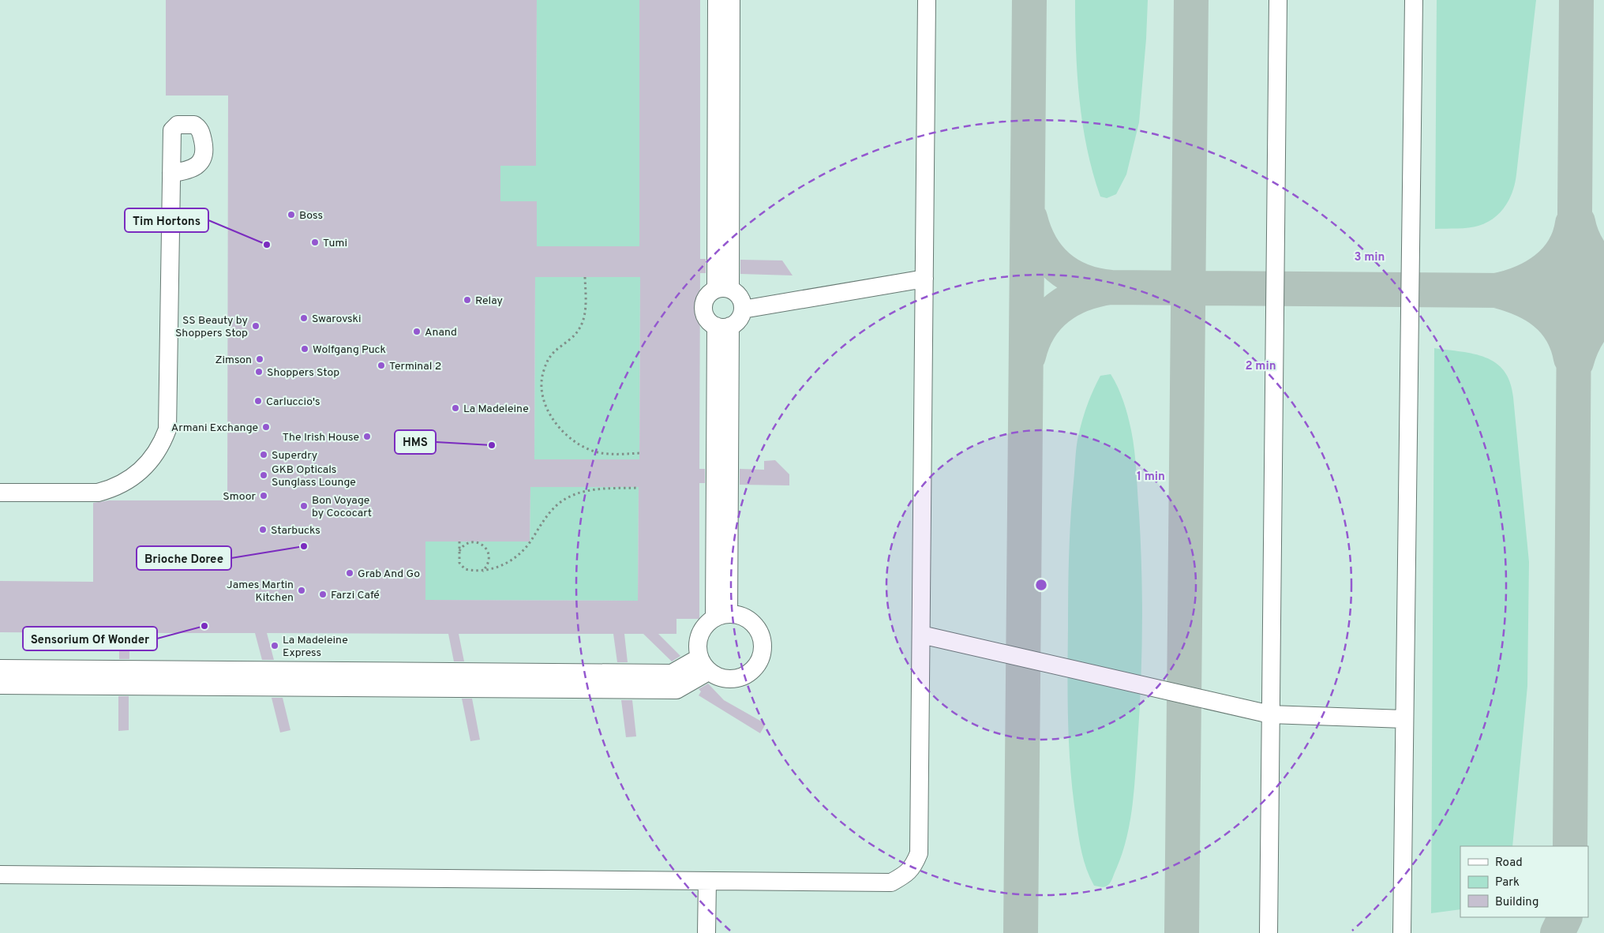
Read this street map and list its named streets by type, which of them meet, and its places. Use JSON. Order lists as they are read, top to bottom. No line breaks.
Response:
{"places":["Boss","Tumi","Tim Hortons","Relay","Swarovski","SS Beauty by Shoppers Stop","Anand","Wolfgang Puck","Zimson","Terminal 2","Shoppers Stop","Carluccio's","La Madeleine","Armani Exchange","The Irish House","HMS","Superdry","GKB Opticals Sunglass Lounge","Smoor","Bon Voyage by Cococart","Starbucks","Brioche Doree","Grab And Go","James Martin Kitchen","Farzi Café","Sensorium Of Wonder","La Madeleine Express"],"legend":["Road","Park","Building"],"rings":["3 min","2 min","1 min"]}
